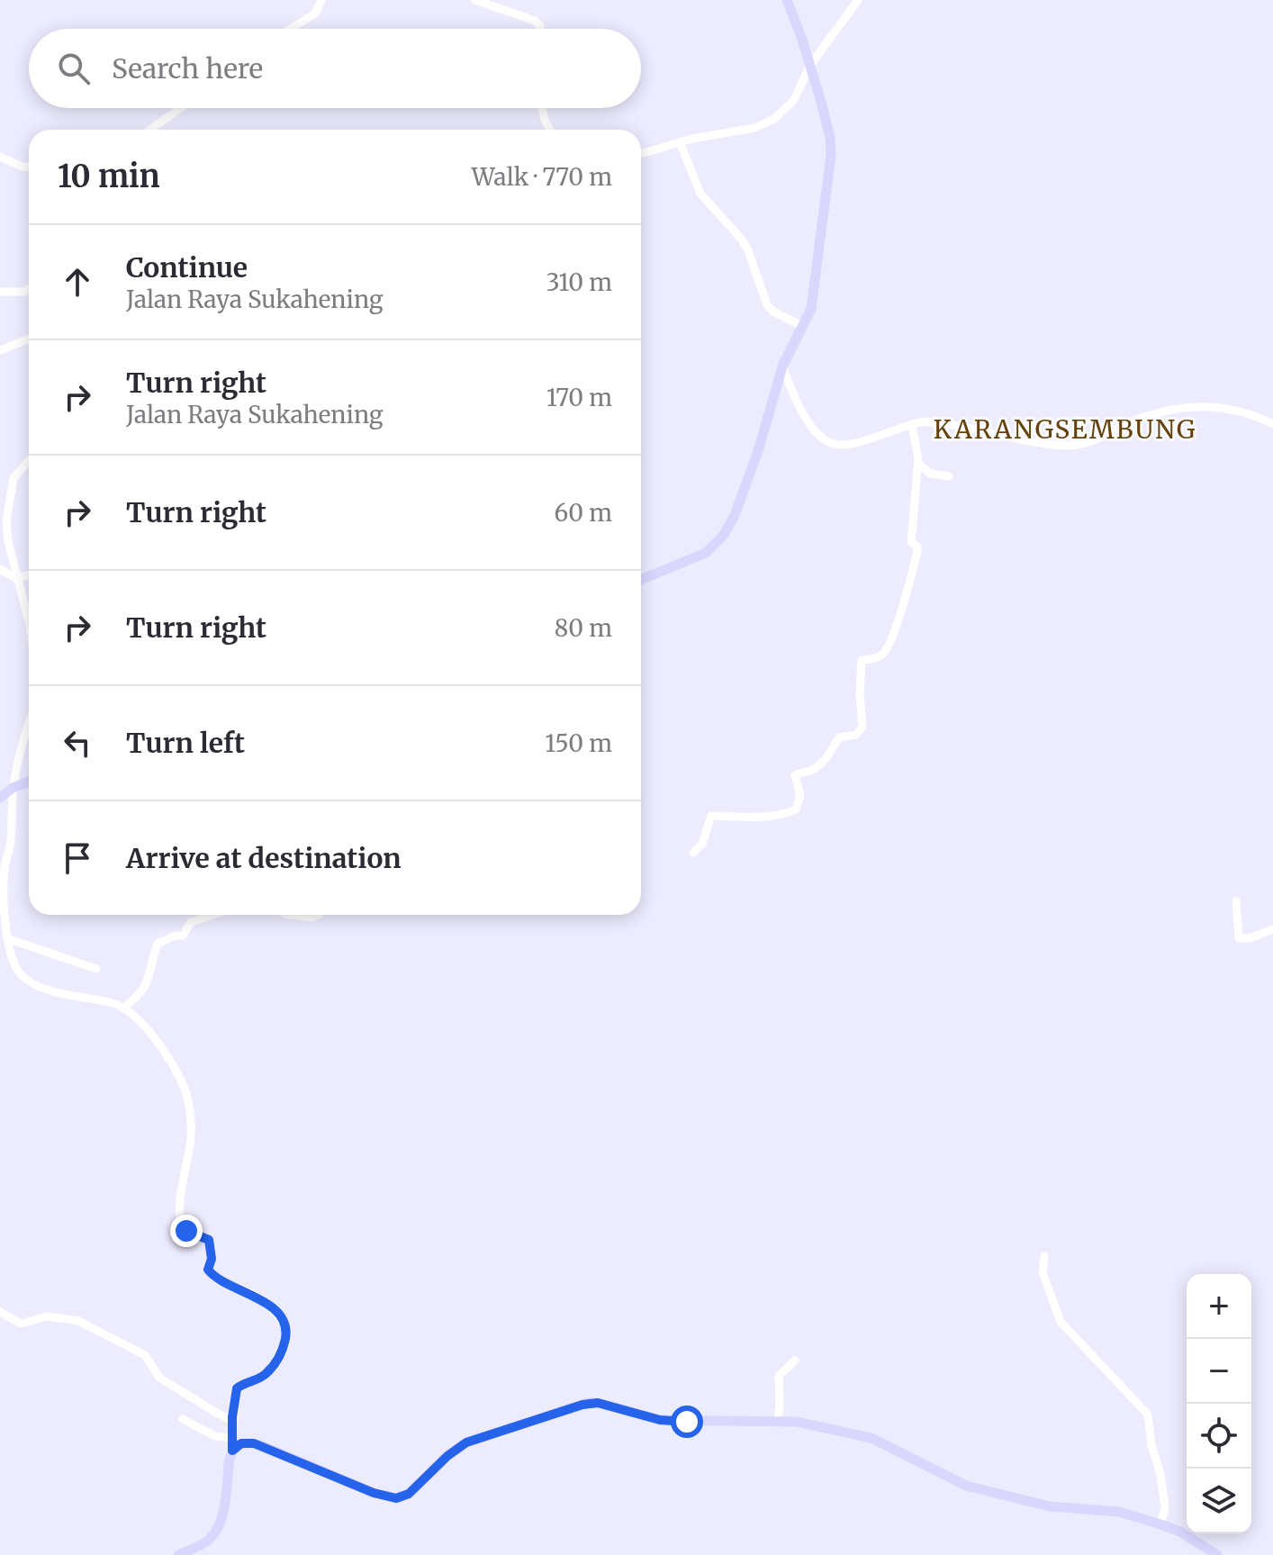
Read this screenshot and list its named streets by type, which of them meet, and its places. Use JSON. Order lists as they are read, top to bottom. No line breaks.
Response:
{"districts":["KARANGSEMBUNG"],"page":{"search":"Search here","heading":["10 min","Walk · 770 m"],"list":[["Continue","Jalan Raya Sukahening","310 m"],["Turn right","Jalan Raya Sukahening","170 m"],["Turn right","60 m"],["Turn right","80 m"],["Turn left","150 m"],"Arrive at destination"],"map_buttons":["+","−"]}}
